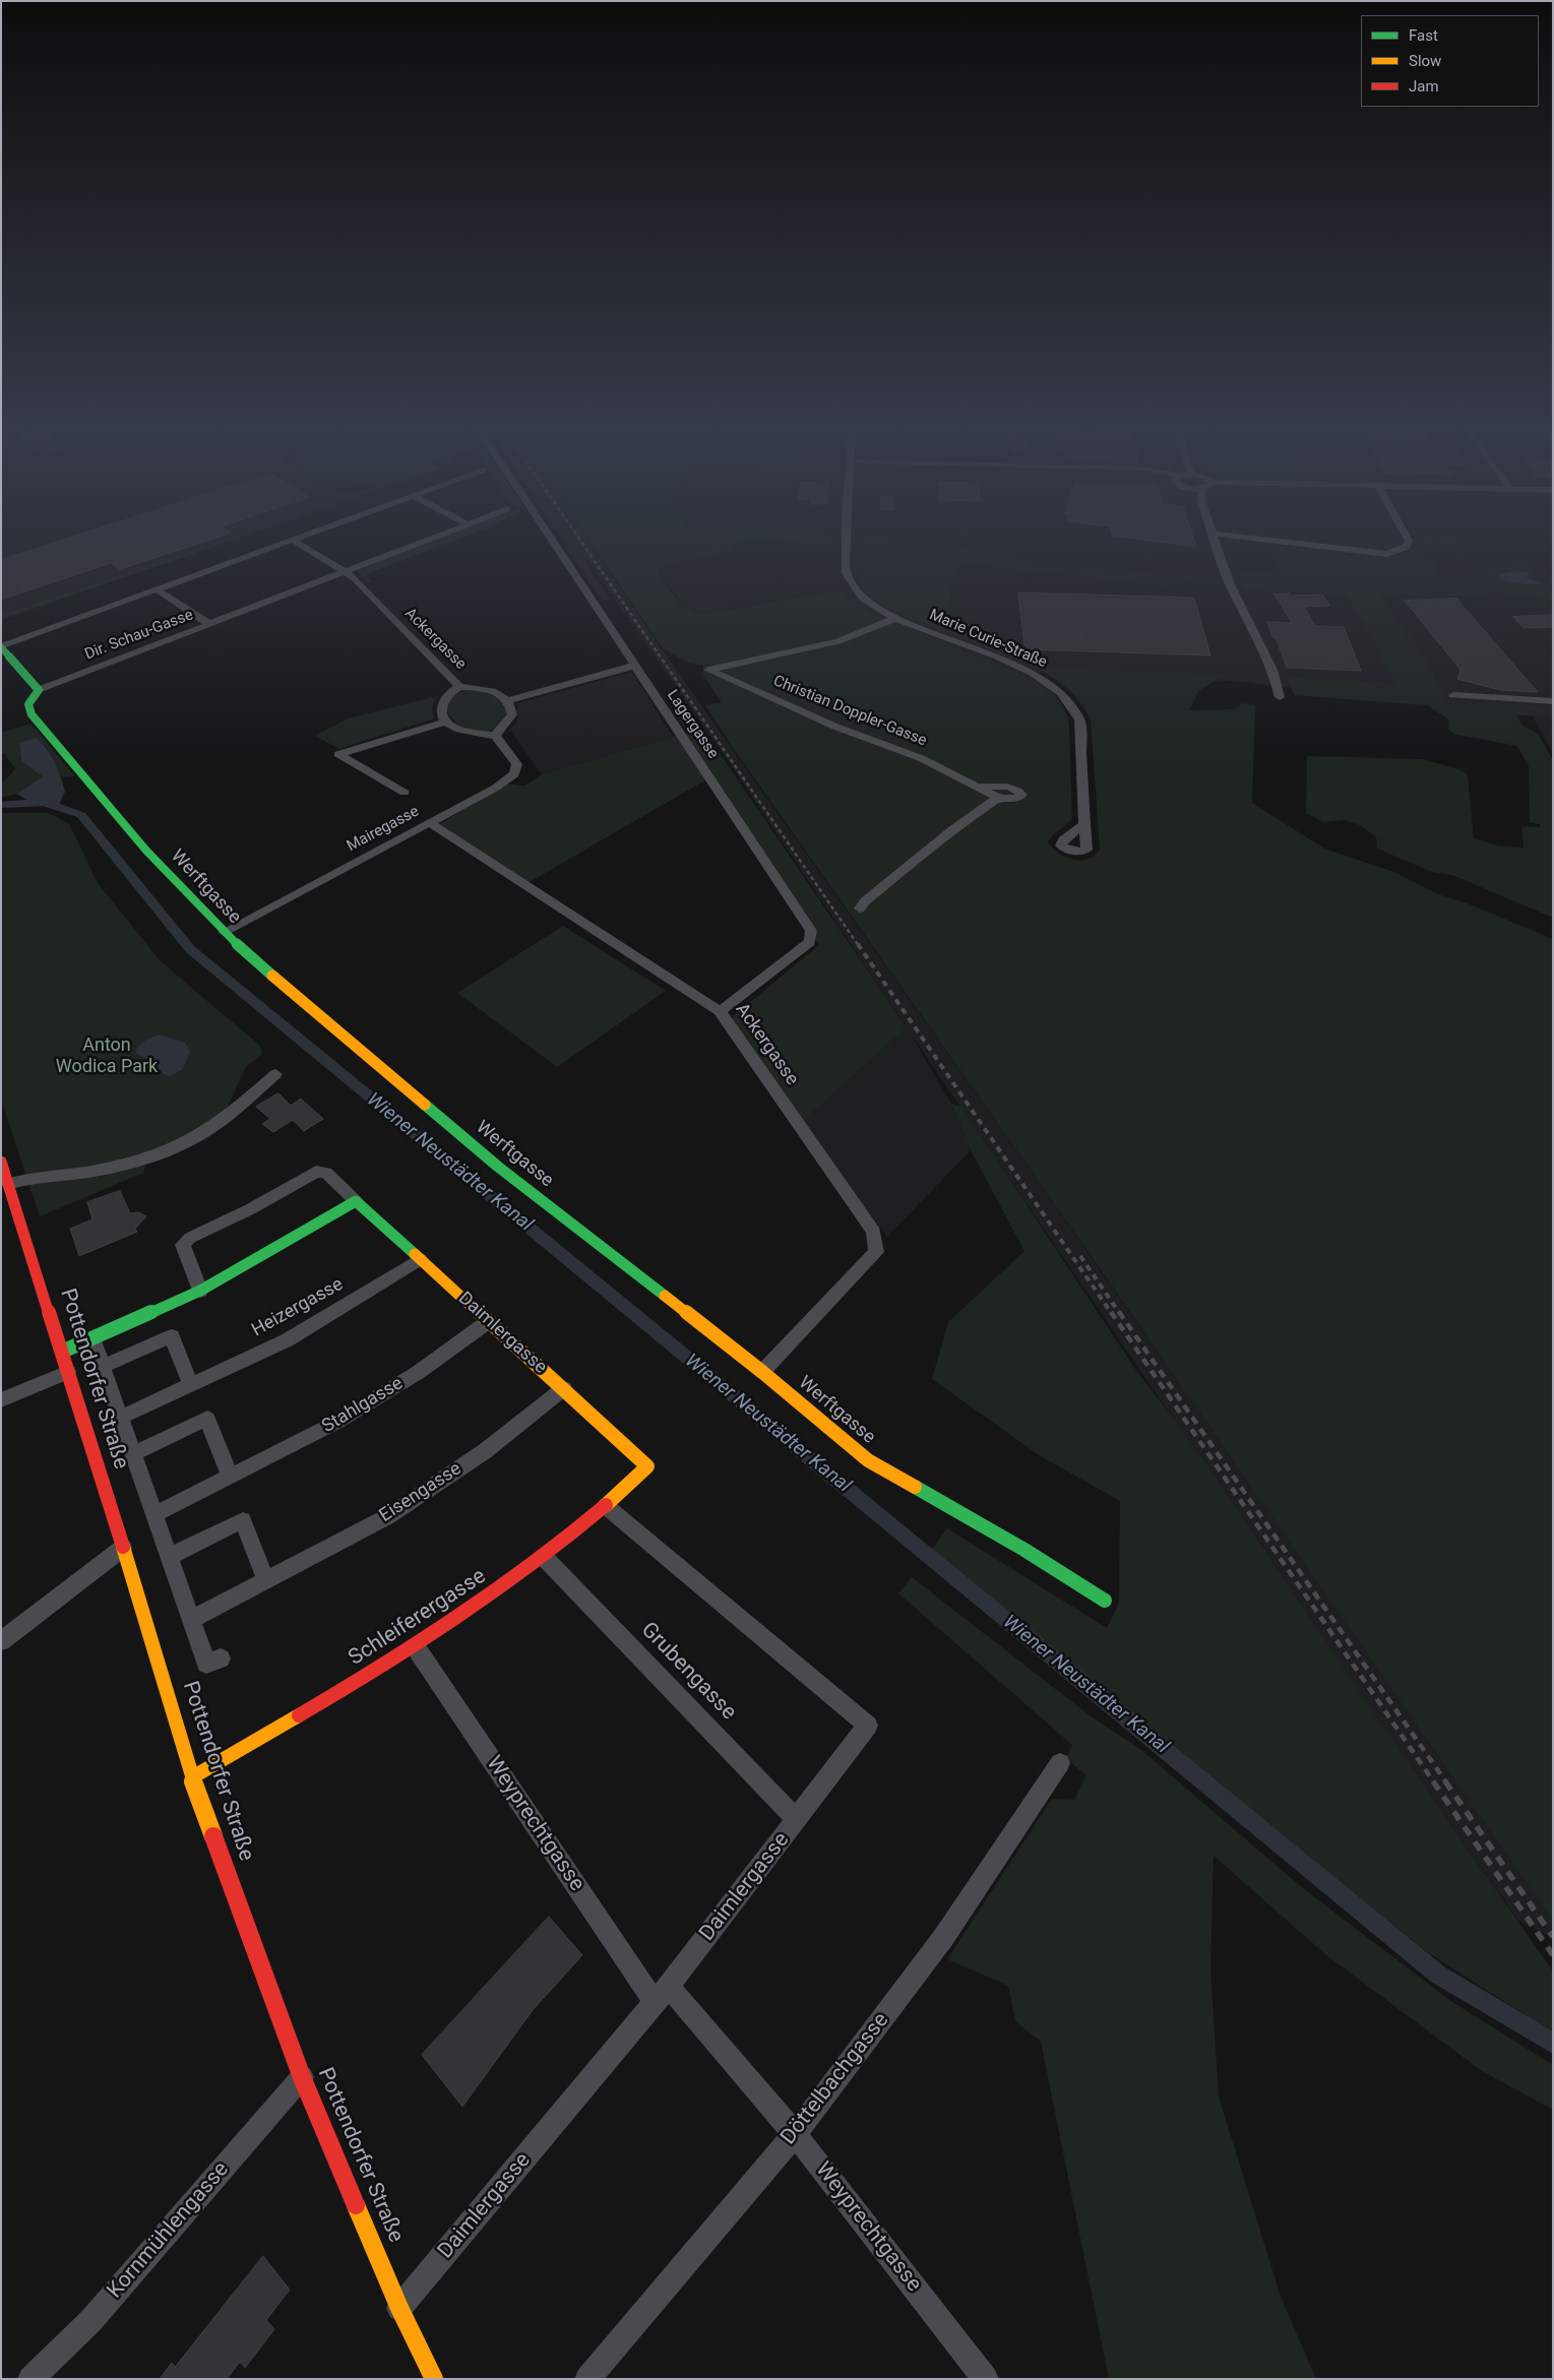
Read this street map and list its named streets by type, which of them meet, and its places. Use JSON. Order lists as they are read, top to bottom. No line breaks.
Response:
{"streets":{"street":["Dir. Schau-Gasse","Ackergasse","Marie Curie-Straße","Christian Doppler-Gasse","Lagergasse","Mairegasse","Werftgasse","Heizergasse","Daimlergasse","Pottendorfer Straße","Stahlgasse","Eisengasse","Schleiferergasse","Grubengasse","Weyprechtgasse","Döttelbachgasse","Kornmühlengasse"]},"crossings":[["Dir. Schau-Gasse","Ackergasse"],["Dir. Schau-Gasse","Werftgasse"],["Ackergasse","Lagergasse"],["Ackergasse","Mairegasse"],["Ackergasse","Werftgasse"],["Marie Curie-Straße","Christian Doppler-Gasse"],["Mairegasse","Werftgasse"],["Heizergasse","Daimlergasse"],["Heizergasse","Pottendorfer Straße"],["Daimlergasse","Pottendorfer Straße"],["Daimlergasse","Stahlgasse"],["Daimlergasse","Eisengasse"],["Daimlergasse","Schleiferergasse"],["Daimlergasse","Grubengasse"],["Daimlergasse","Weyprechtgasse"],["Pottendorfer Straße","Stahlgasse"],["Pottendorfer Straße","Eisengasse"],["Pottendorfer Straße","Schleiferergasse"],["Pottendorfer Straße","Kornmühlengasse"],["Schleiferergasse","Grubengasse"],["Schleiferergasse","Weyprechtgasse"],["Weyprechtgasse","Döttelbachgasse"]],"water":["Wiener Neustädter Kanal"],"parks":["Anton Wodica Park"],"legend":["Fast","Slow","Jam"]}
